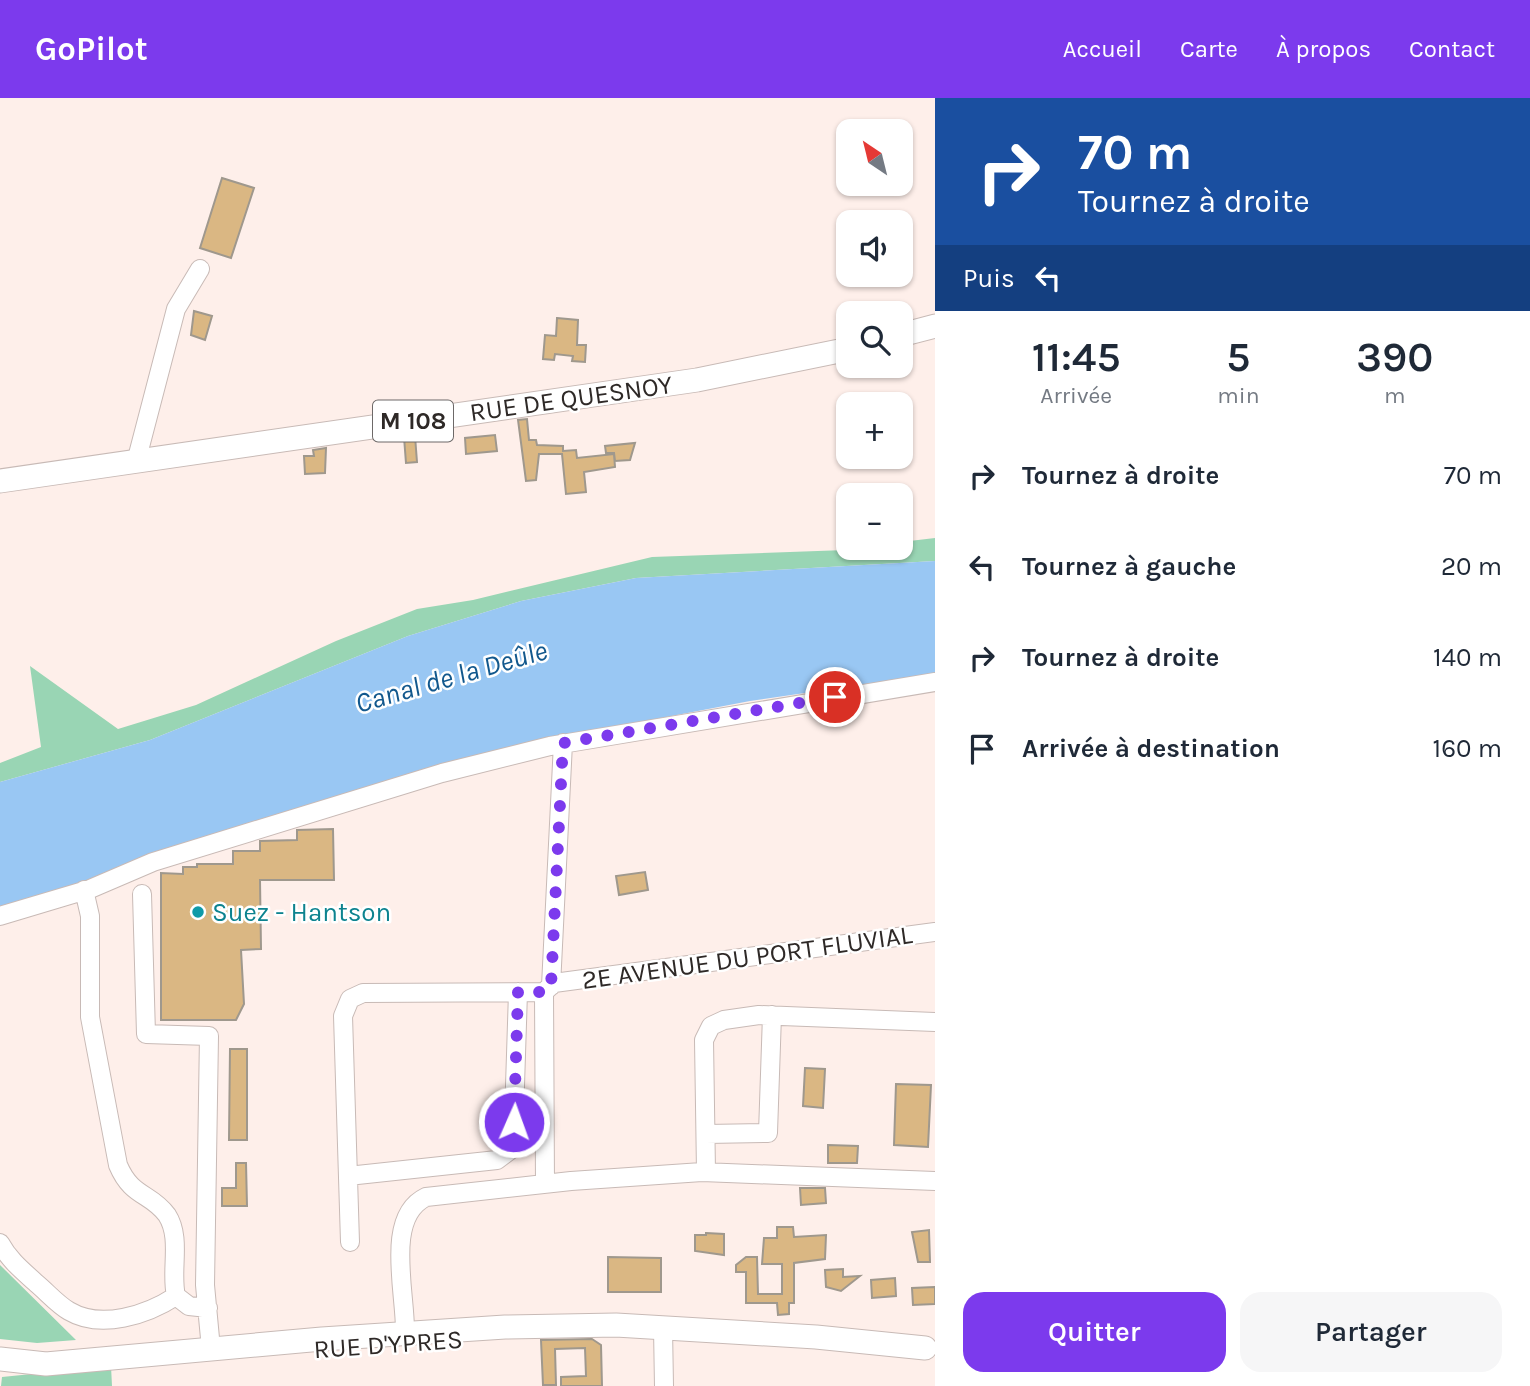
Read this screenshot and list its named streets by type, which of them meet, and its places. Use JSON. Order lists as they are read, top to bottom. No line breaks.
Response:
{"streets":{"main road":["RUE DE QUESNOY","M 108","RUE D'YPRES"],"street":["2E AVENUE DU PORT FLUVIAL"]},"water":["Canal de la Deûle"],"places":["Suez - Hantson"],"north":"top left","page":{"header":"GoPilot","nav":["Accueil","Carte","À propos","Contact"],"turn":["70 m","Tournez à droite"],"map_buttons":["+","−"],"then":"Puis","eta":["11:45","Arrivée","5","min","390","m"],"list":[{"name":"Tournez à droite","value":"70 m"},{"name":"Tournez à gauche","value":"20 m"},{"name":"Tournez à droite","value":"140 m"},{"name":"Arrivée à destination","value":"160 m"}],"buttons":["Quitter","Partager"]}}
